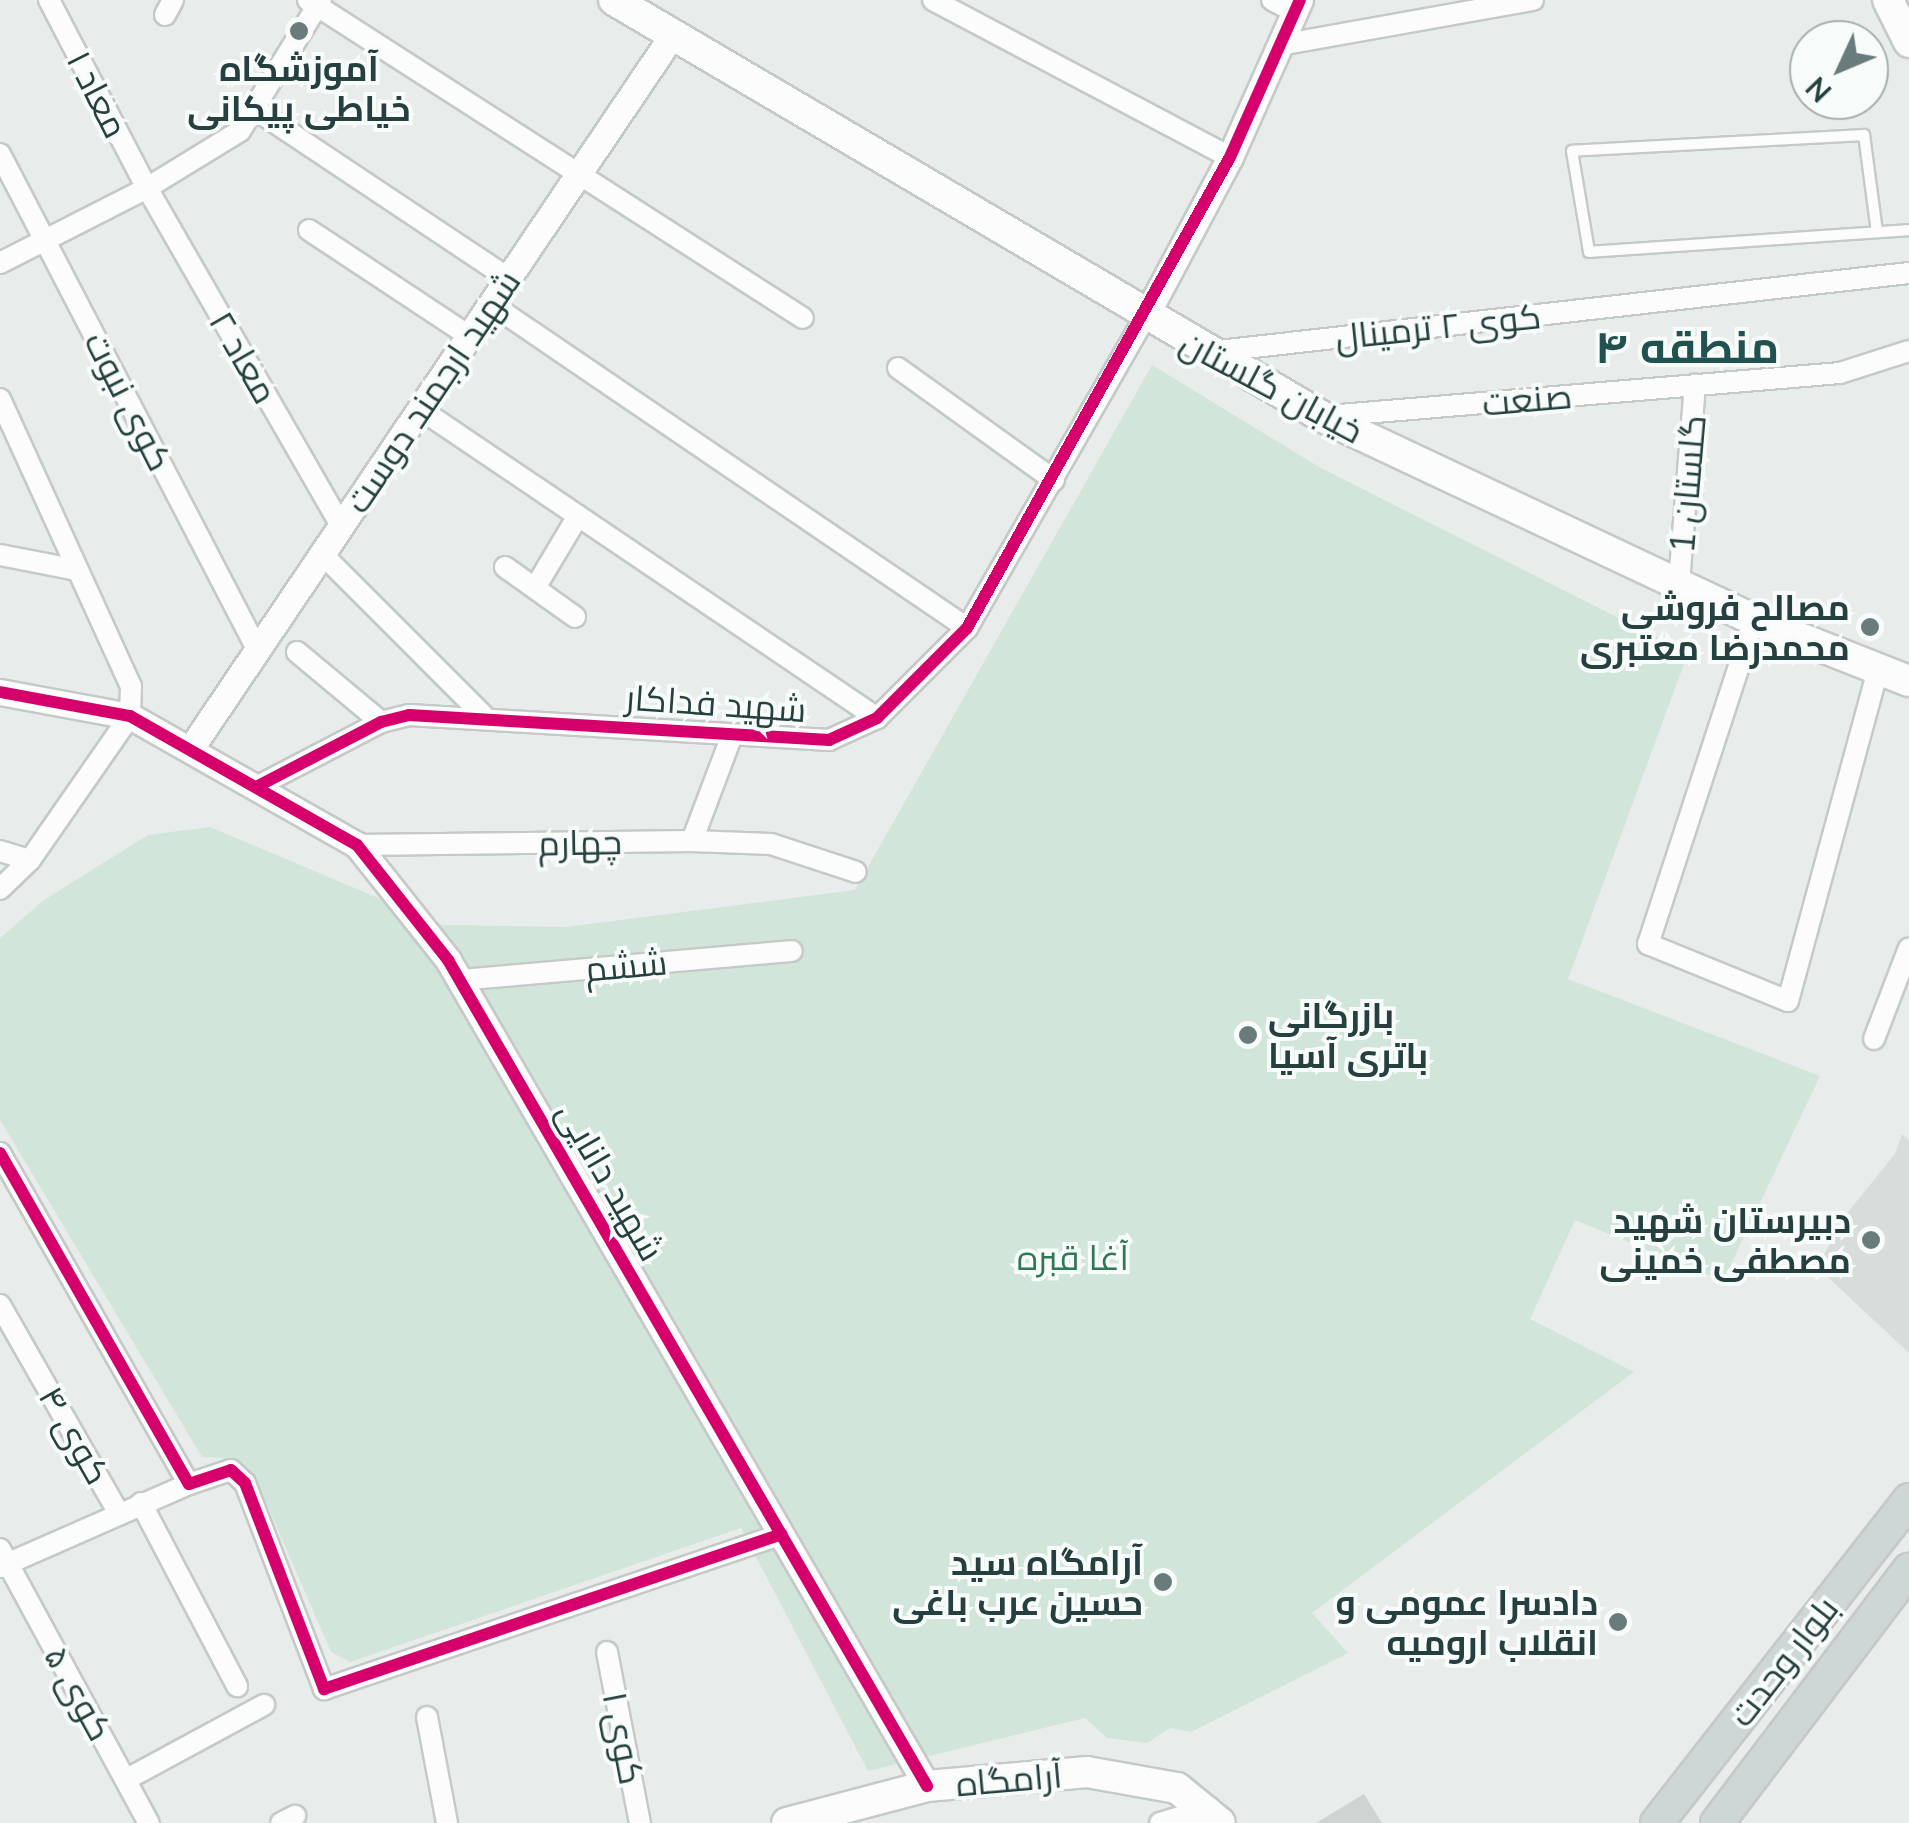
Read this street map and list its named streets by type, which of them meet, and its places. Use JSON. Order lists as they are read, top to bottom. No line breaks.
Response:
{"streets":{"main road":["خیابان گلستان","بلوار وحدت","آرامگاه"],"street":["معاد ۱","کوی ۲ ترمینال","معاد ۲","شهید ارجمند دوست","صنعت","کوی نبوت","گلستان 1","شهید فداکار","چهارم","ششم","شهید دانایی","کوی ۴","کوی ۵","کوی ۱"]},"crossings":[["معاد ۱","معاد ۲"],["کوی ۲ ترمینال","خیابان گلستان"],["معاد ۲","شهید ارجمند دوست"],["خیابان گلستان","شهید ارجمند دوست"],["خیابان گلستان","صنعت"],["خیابان گلستان","گلستان 1"],["خیابان گلستان","شهید فداکار"],["شهید ارجمند دوست","کوی نبوت"],["شهید ارجمند دوست","شهید دانایی"],["صنعت","گلستان 1"],["شهید فداکار","شهید دانایی"],["چهارم","شهید دانایی"],["ششم","شهید دانایی"],["شهید دانایی","آرامگاه"]],"districts":["منطقه ۴"],"parks":["آغا قبره"],"places":["آموزشگاه خیاطی پیکانی","مصالح فروشی محمدرضا معتبری","بازرگانی باتری آسیا","دبیرستان شهید مصطفی خمینی","آرامگاه سید حسین عرب باغی","دادسرا عمومی و انقلاب ارومیه"],"north":"bottom left"}
